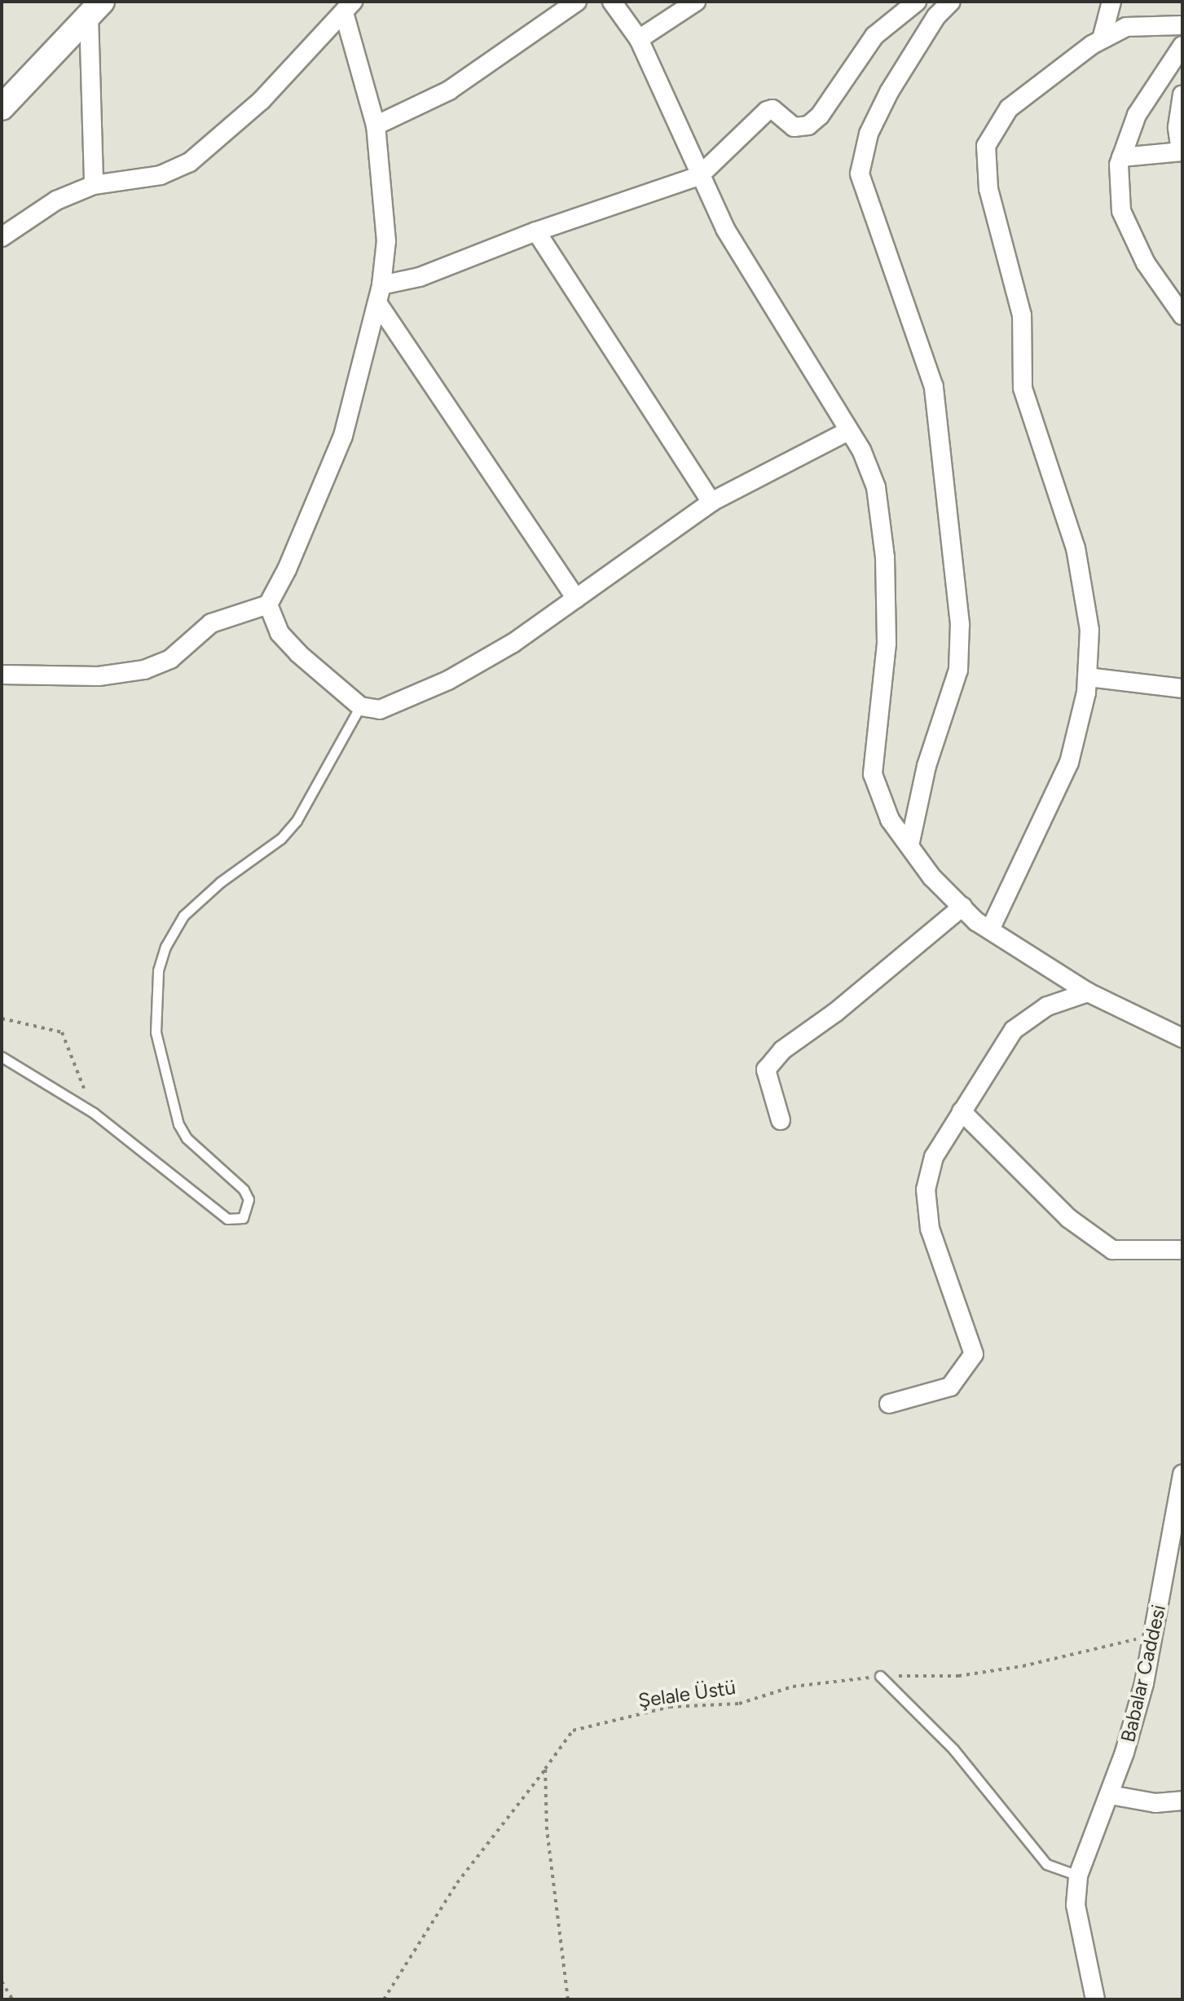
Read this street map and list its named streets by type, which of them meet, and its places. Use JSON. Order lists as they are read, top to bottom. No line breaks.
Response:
{"streets":{"street":["Babalar Caddesi"],"path":["Şelale Üstü"]},"crossings":[["Babalar Caddesi","Şelale Üstü"]]}
